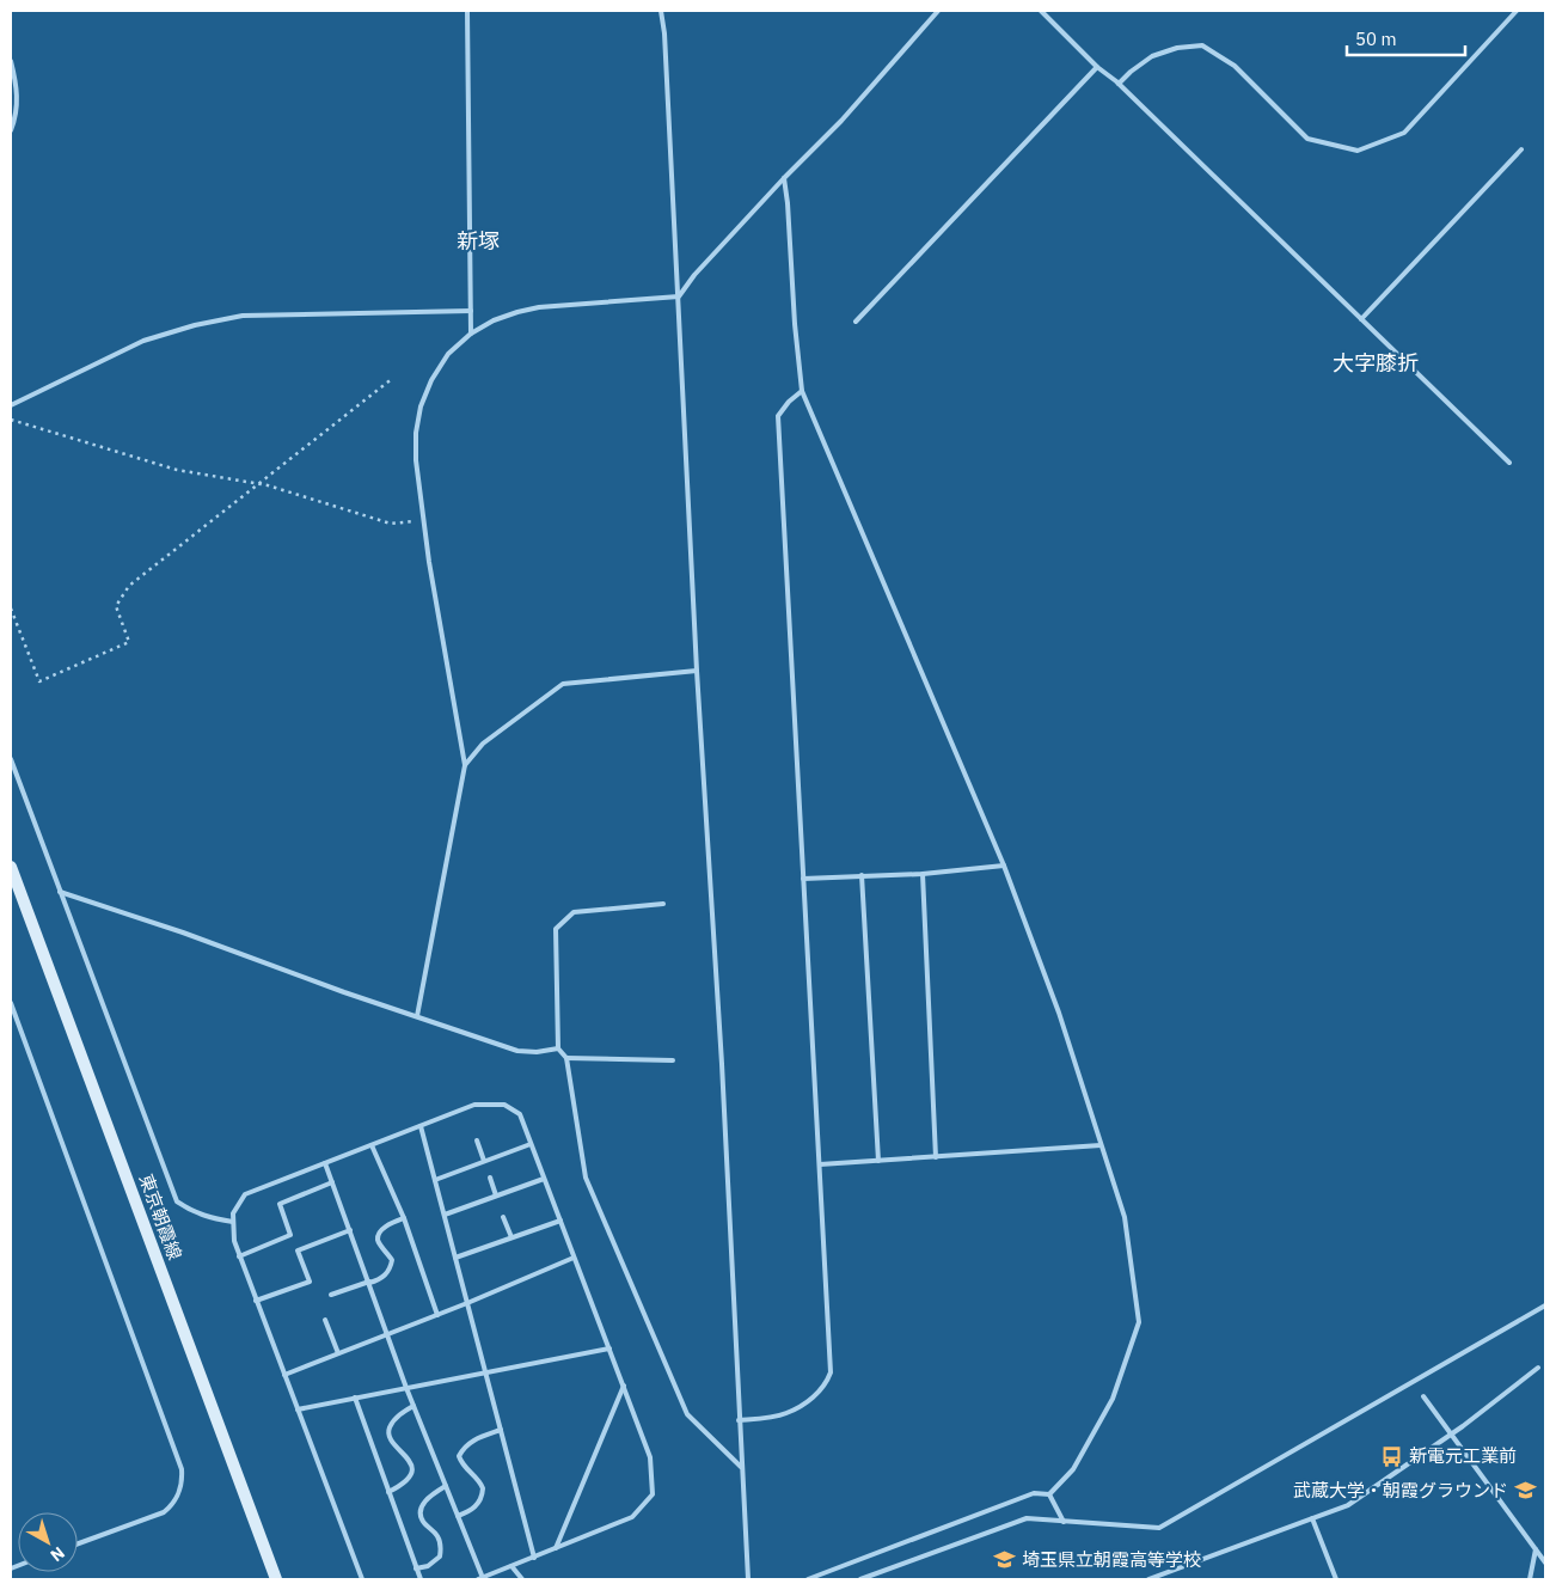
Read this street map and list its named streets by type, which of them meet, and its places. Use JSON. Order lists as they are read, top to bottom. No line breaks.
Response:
{"streets":{"main road":["東京朝霞線"]},"districts":["新塚","大字膝折"],"places":{"bus stop":["新電元工業前"],"school or university":["武蔵大学・朝霞グラウンド","埼玉県立朝霞高等学校"]},"scale_bar":"50 m","north":"bottom right"}
